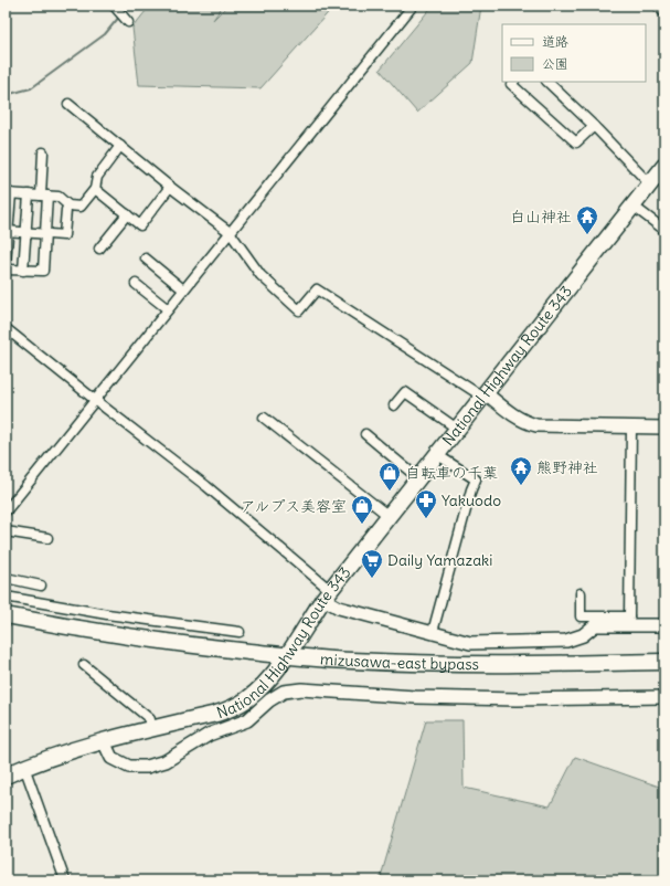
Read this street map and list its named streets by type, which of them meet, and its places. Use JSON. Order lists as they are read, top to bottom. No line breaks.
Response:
{"streets":{"highway":["National Highway Route 343","mizusawa-east bypass"]},"crossings":[["National Highway Route 343","mizusawa-east bypass"]],"places":{"temple":["白山神社","熊野神社"],"shop":["自転車の千葉","アルプス美容室"],"pharmacy":["Yakuodo"],"supermarket":["Daily Yamazaki"]},"legend":["道路","公園"]}
